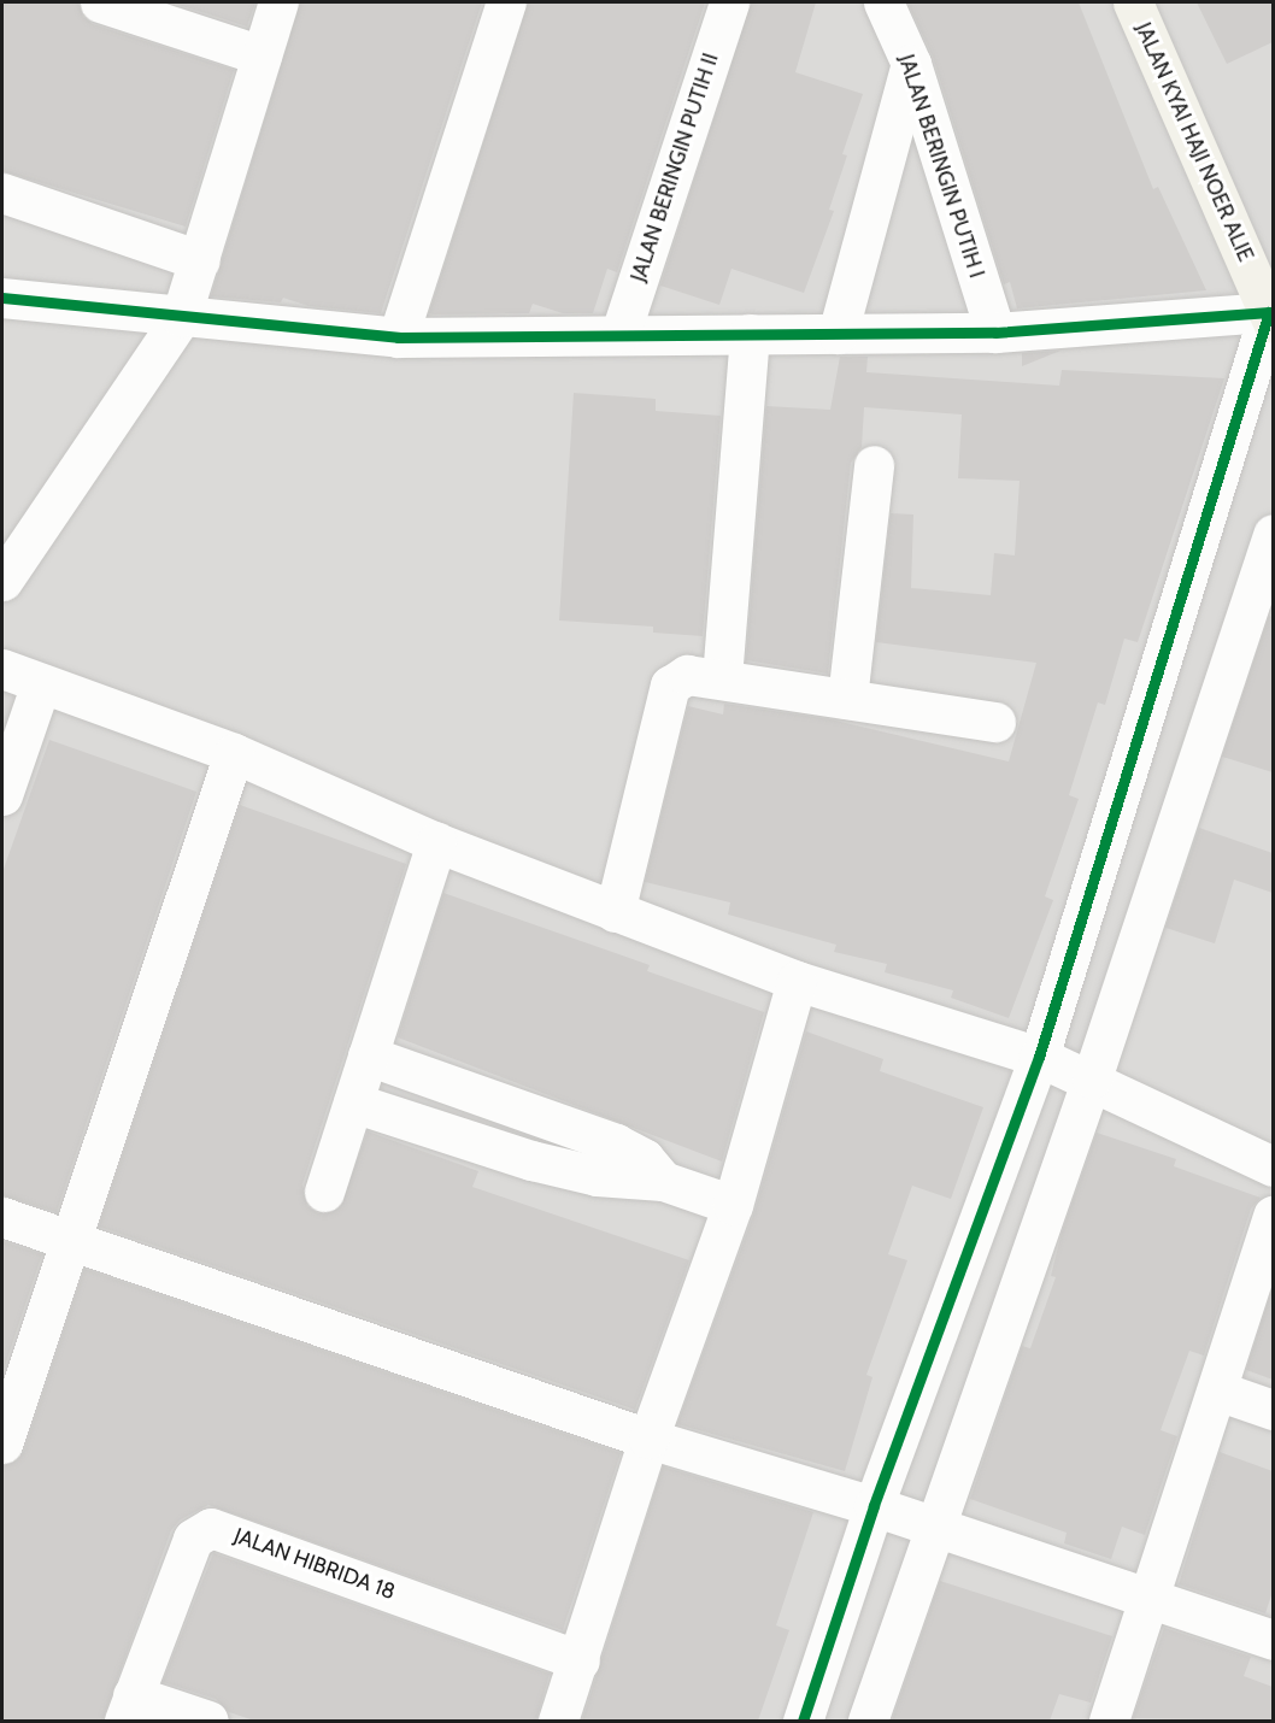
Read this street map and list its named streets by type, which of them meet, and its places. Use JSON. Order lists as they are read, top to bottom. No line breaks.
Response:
{"streets":{"street":["JALAN KYAI HAJI NOER ALIE","JALAN BERINGIN PUTIH I","JALAN BERINGIN PUTIH II","JALAN HIBRIDA 18"]}}
